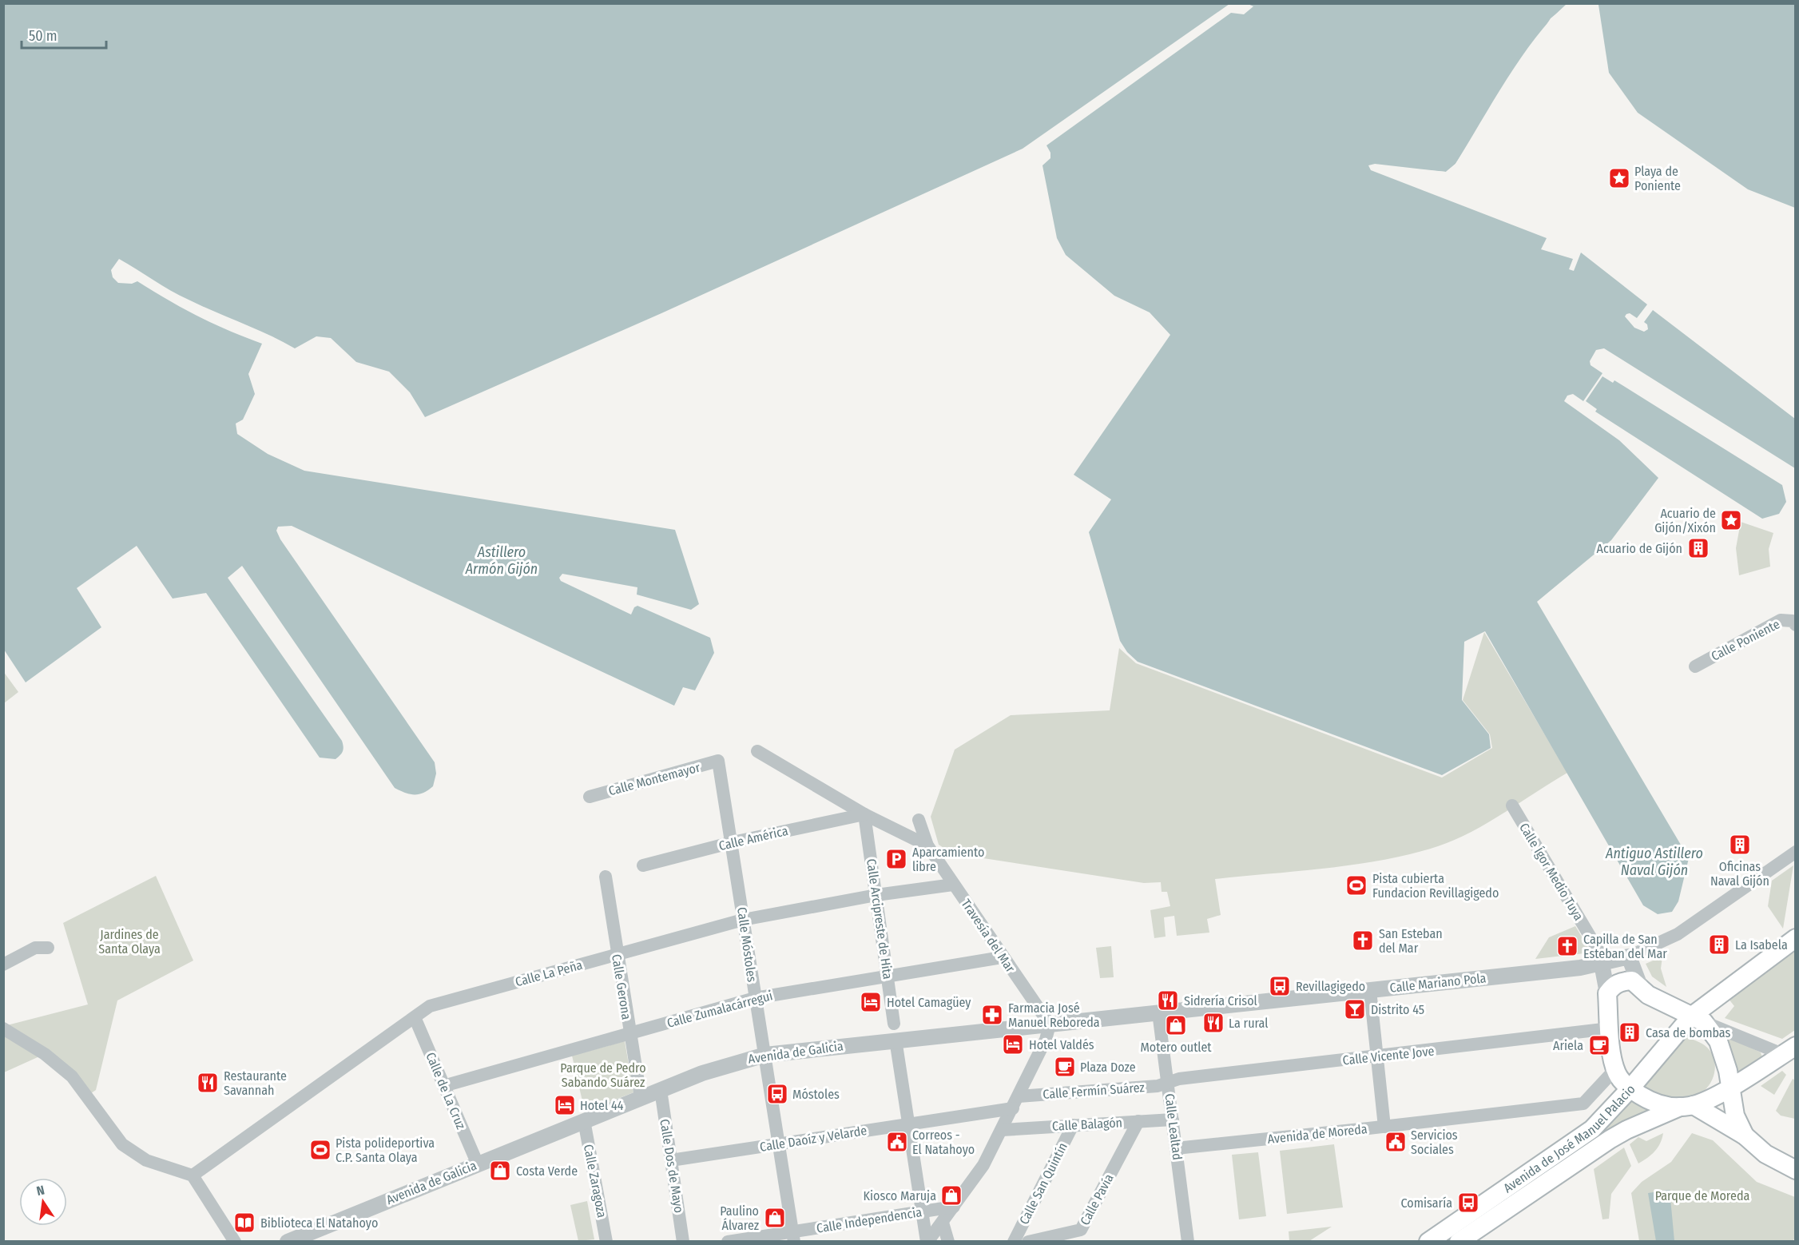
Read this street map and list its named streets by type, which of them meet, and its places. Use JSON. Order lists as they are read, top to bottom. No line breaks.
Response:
{"streets":{"main road":["Avenida de José Manuel Palacio"],"street":["Calle Poniente","Calle Montemayor","Calle América","Calle Ígor Medio Tuya","Calle Arcipreste de Hita","Travesía del Mar","Calle Móstoles","Calle La Peña","Calle Mariano Pola","Calle Gerona","Calle Zumalacárregui","Avenida de Galicia","Calle Vicente Jove","Calle de La Cruz","Calle Fermín Suárez","Calle Balagón","Calle Lealtad","Avenida de Moreda","Calle Daoíz y Velarde","Calle Dos de Mayo","Calle Zaragoza","Calle San Quintín","Calle Pavía","Calle Independencia"]},"crossings":[["Calle Montemayor","Calle Móstoles"],["Calle América","Calle Arcipreste de Hita"],["Calle América","Calle Móstoles"],["Calle Ígor Medio Tuya","Calle Mariano Pola"],["Calle Arcipreste de Hita","Calle La Peña"],["Calle Arcipreste de Hita","Calle Zumalacárregui"],["Calle Arcipreste de Hita","Avenida de Galicia"],["Calle Arcipreste de Hita","Calle Daoíz y Velarde"],["Calle Arcipreste de Hita","Calle Independencia"],["Travesía del Mar","Calle La Peña"],["Travesía del Mar","Calle Mariano Pola"],["Travesía del Mar","Calle Zumalacárregui"],["Travesía del Mar","Avenida de Galicia"],["Calle Móstoles","Calle La Peña"],["Calle Móstoles","Calle Zumalacárregui"],["Calle Móstoles","Avenida de Galicia"],["Calle Móstoles","Calle Daoíz y Velarde"],["Calle Móstoles","Calle Independencia"],["Calle La Peña","Calle Gerona"],["Calle La Peña","Calle de La Cruz"],["Calle Mariano Pola","Avenida de Galicia"],["Calle Mariano Pola","Calle Lealtad"],["Calle Gerona","Calle Zumalacárregui"],["Calle Gerona","Avenida de Galicia"],["Calle Zumalacárregui","Calle de La Cruz"],["Avenida de Galicia","Calle de La Cruz"],["Avenida de Galicia","Calle Dos de Mayo"],["Avenida de Galicia","Calle Zaragoza"],["Calle Vicente Jove","Calle Fermín Suárez"],["Calle Vicente Jove","Calle Lealtad"],["Calle Fermín Suárez","Calle Lealtad"],["Calle Fermín Suárez","Calle Daoíz y Velarde"],["Calle Balagón","Calle Lealtad"],["Calle Balagón","Calle San Quintín"],["Calle Balagón","Calle Pavía"],["Calle Lealtad","Avenida de Moreda"],["Calle Daoíz y Velarde","Calle Dos de Mayo"],["Calle San Quintín","Calle Pavía"]],"water":["Astillero Armón Gijón","Antiguo Astillero Naval Gijón"],"parks":["Jardines de Santa Olaya","Parque de Pedro Sabando Suárez","Parque de Moreda"],"places":{"place":["Playa de Poniente","Acuario de Gijón/Xixón"],"building":["Acuario de Gijón","Oficinas Naval Gijón","La Isabela","Casa de bombas"],"parking":["Aparcamiento libre"],"sports":["Pista cubierta Fundacion Revillagigedo","Pista polideportiva C.P. Santa Olaya"],"church":["San Esteban del Mar","Capilla de San Esteban del Mar"],"bus stop":["Revillagigedo","Móstoles","Comisaría"],"restaurant":["Sidrería Crisol","La rural","Restaurante Savannah"],"hotel":["Hotel Camagüey","Hotel Valdés","Hotel 44"],"bar":["Distrito 45"],"pharmacy":["Farmacia José Manuel Reboreda"],"shop":["Motero outlet","Costa Verde","Kiosco Maruja","Paulino Álvarez"],"cafe":["Ariela","Plaza Doze"],"public building":["Correos - El Natahoyo","Servicios Sociales"],"library":["Biblioteca El Natahoyo"]},"scale_bar":"50 m","north":"top"}
